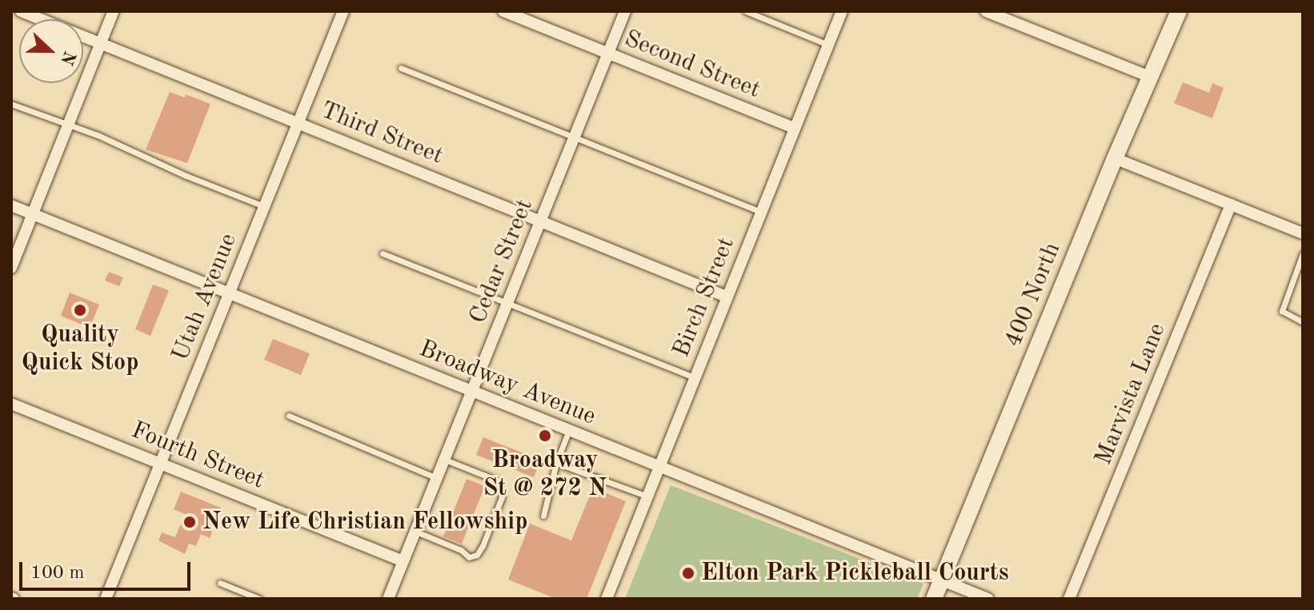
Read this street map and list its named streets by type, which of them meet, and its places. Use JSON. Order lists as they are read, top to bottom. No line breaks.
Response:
{"streets":{"street":["Second Street","Third Street","Cedar Street","400 North","Utah Avenue","Birch Street","Broadway Avenue","Marvista Lane","Fourth Street"]},"crossings":[["Second Street","Cedar Street"],["Second Street","Birch Street"],["Third Street","Cedar Street"],["Third Street","Utah Avenue"],["Third Street","Birch Street"],["Cedar Street","Broadway Avenue"],["Cedar Street","Fourth Street"],["400 North","Broadway Avenue"],["Utah Avenue","Broadway Avenue"],["Utah Avenue","Fourth Street"],["Birch Street","Broadway Avenue"]],"places":["Quality Quick Stop","Broadway St @ 272 N","New Life Christian Fellowship","Elton Park Pickleball Courts"],"scale_bar":"100 m","north":"right"}
